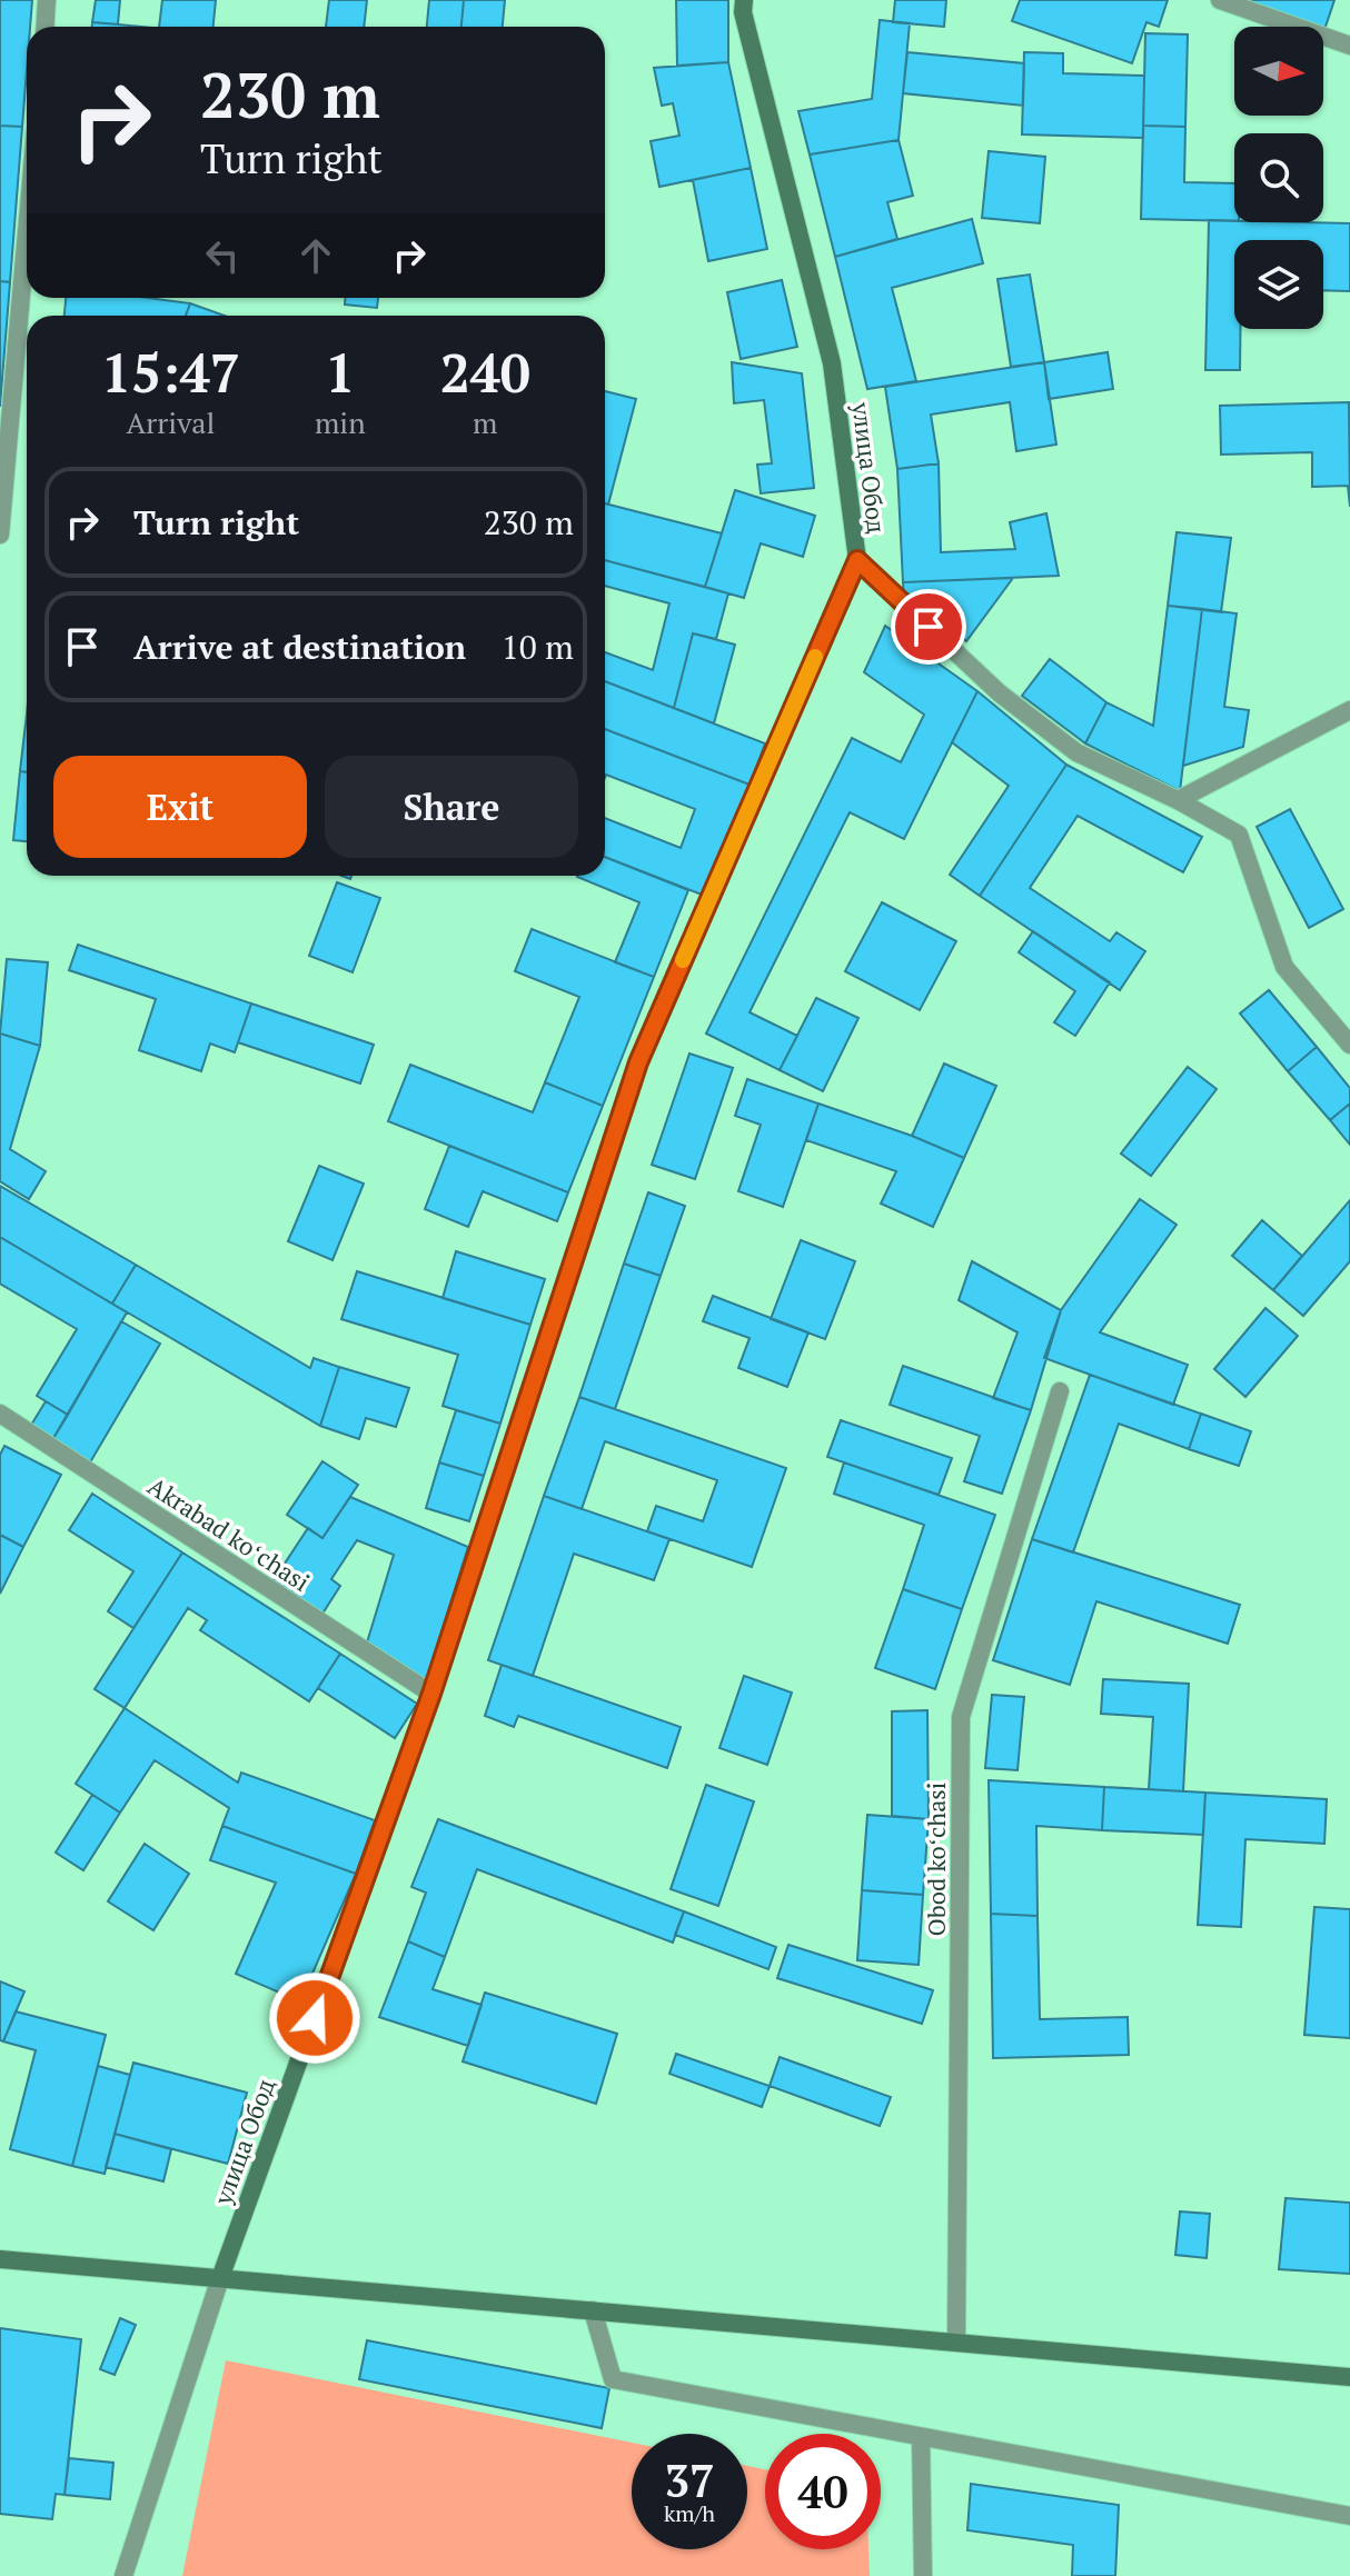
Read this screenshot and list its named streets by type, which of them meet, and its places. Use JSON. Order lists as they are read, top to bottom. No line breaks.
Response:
{"streets":{"street":["улица Обод","Akrabad koʻchasi","Obod koʻchasi"]},"crossings":[["улица Обод","Akrabad koʻchasi"]],"north":"right","page":{"turn":["230 m","Turn right"],"eta":["15:47","Arrival","1","min","240","m"],"list":[{"name":"Turn right","value":"230 m"},{"name":"Arrive at destination","value":"10 m"}],"buttons":["Exit","Share"],"speed":"37 km/h","limit":"40"}}
